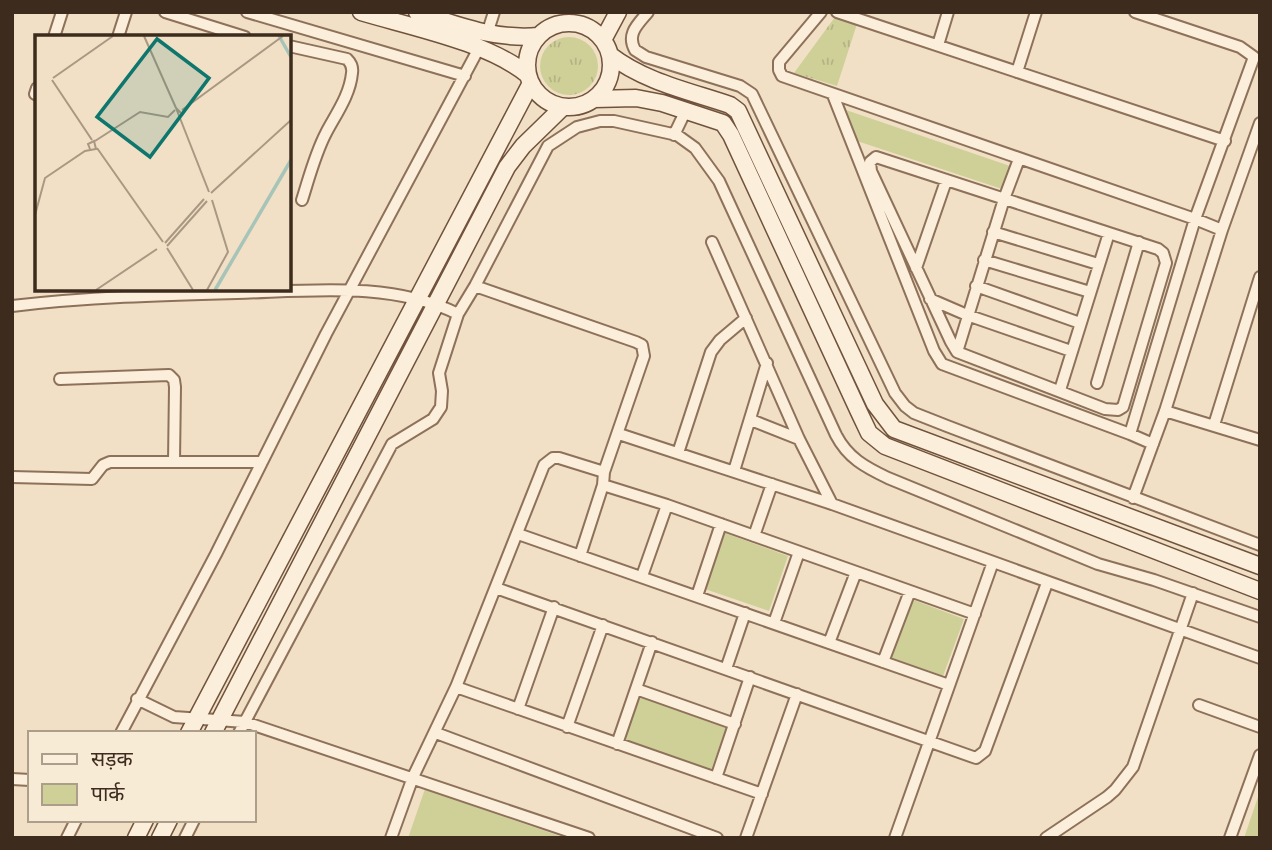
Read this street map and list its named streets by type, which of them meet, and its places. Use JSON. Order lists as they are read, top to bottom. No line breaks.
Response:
{"legend":["सड़क","पार्क"]}
